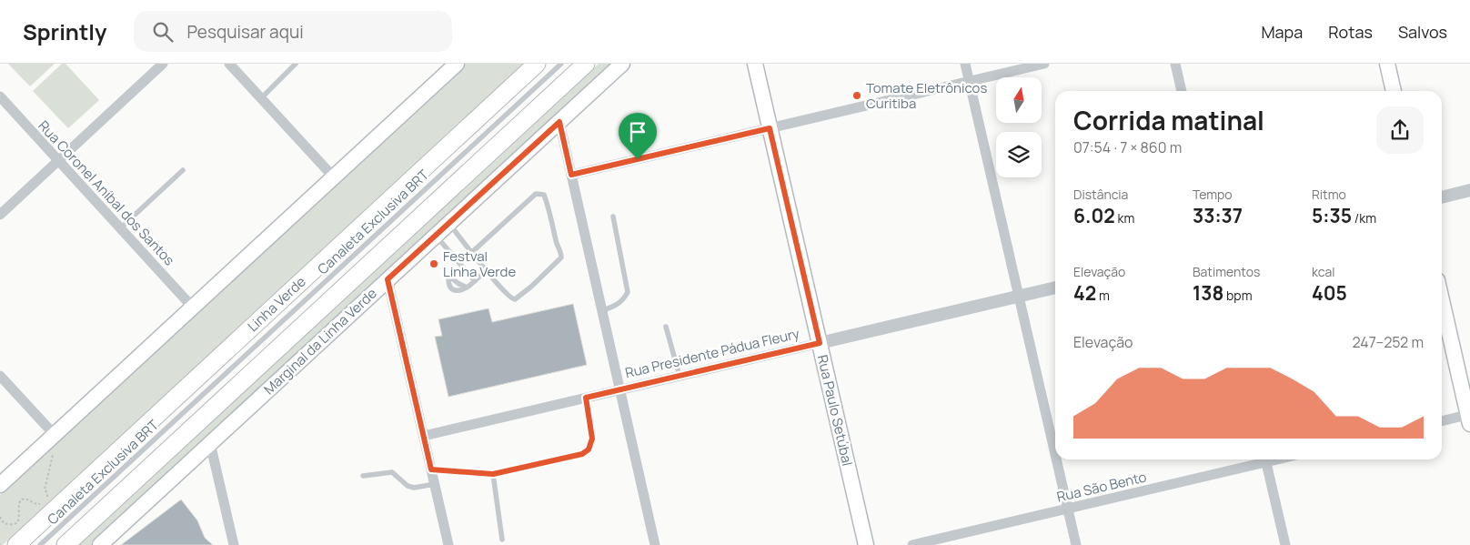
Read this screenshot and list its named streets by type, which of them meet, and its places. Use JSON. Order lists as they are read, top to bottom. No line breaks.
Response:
{"streets":{"highway":["Linha Verde"],"main road":["Marginal da Linha Verde","Rua Paulo Setúbal"],"street":["Rua Coronel Aníbal dos Santos","Rua Presidente Pádua Fleury","Rua São Bento"],"lane":["Canaleta Exclusiva BRT"]},"crossings":[["Rua Presidente Pádua Fleury","Rua Paulo Setúbal"]],"places":["Tomate Eletrônicos Curitiba","Festval Linha Verde"],"north":"top","page":{"header":"Sprintly","search":"Pesquisar aqui","nav":["Mapa","Rotas","Salvos"],"heading":["Corrida matinal","07:54 · 7 × 860 m"],"stats":[["Distância","6.02 km"],["Tempo","33:37"],["Ritmo","5:35 /km"],["Elevação","42 m"],["Batimentos","138 bpm"],["kcal","405"]],"chart":["Elevação","247–252 m"]}}
